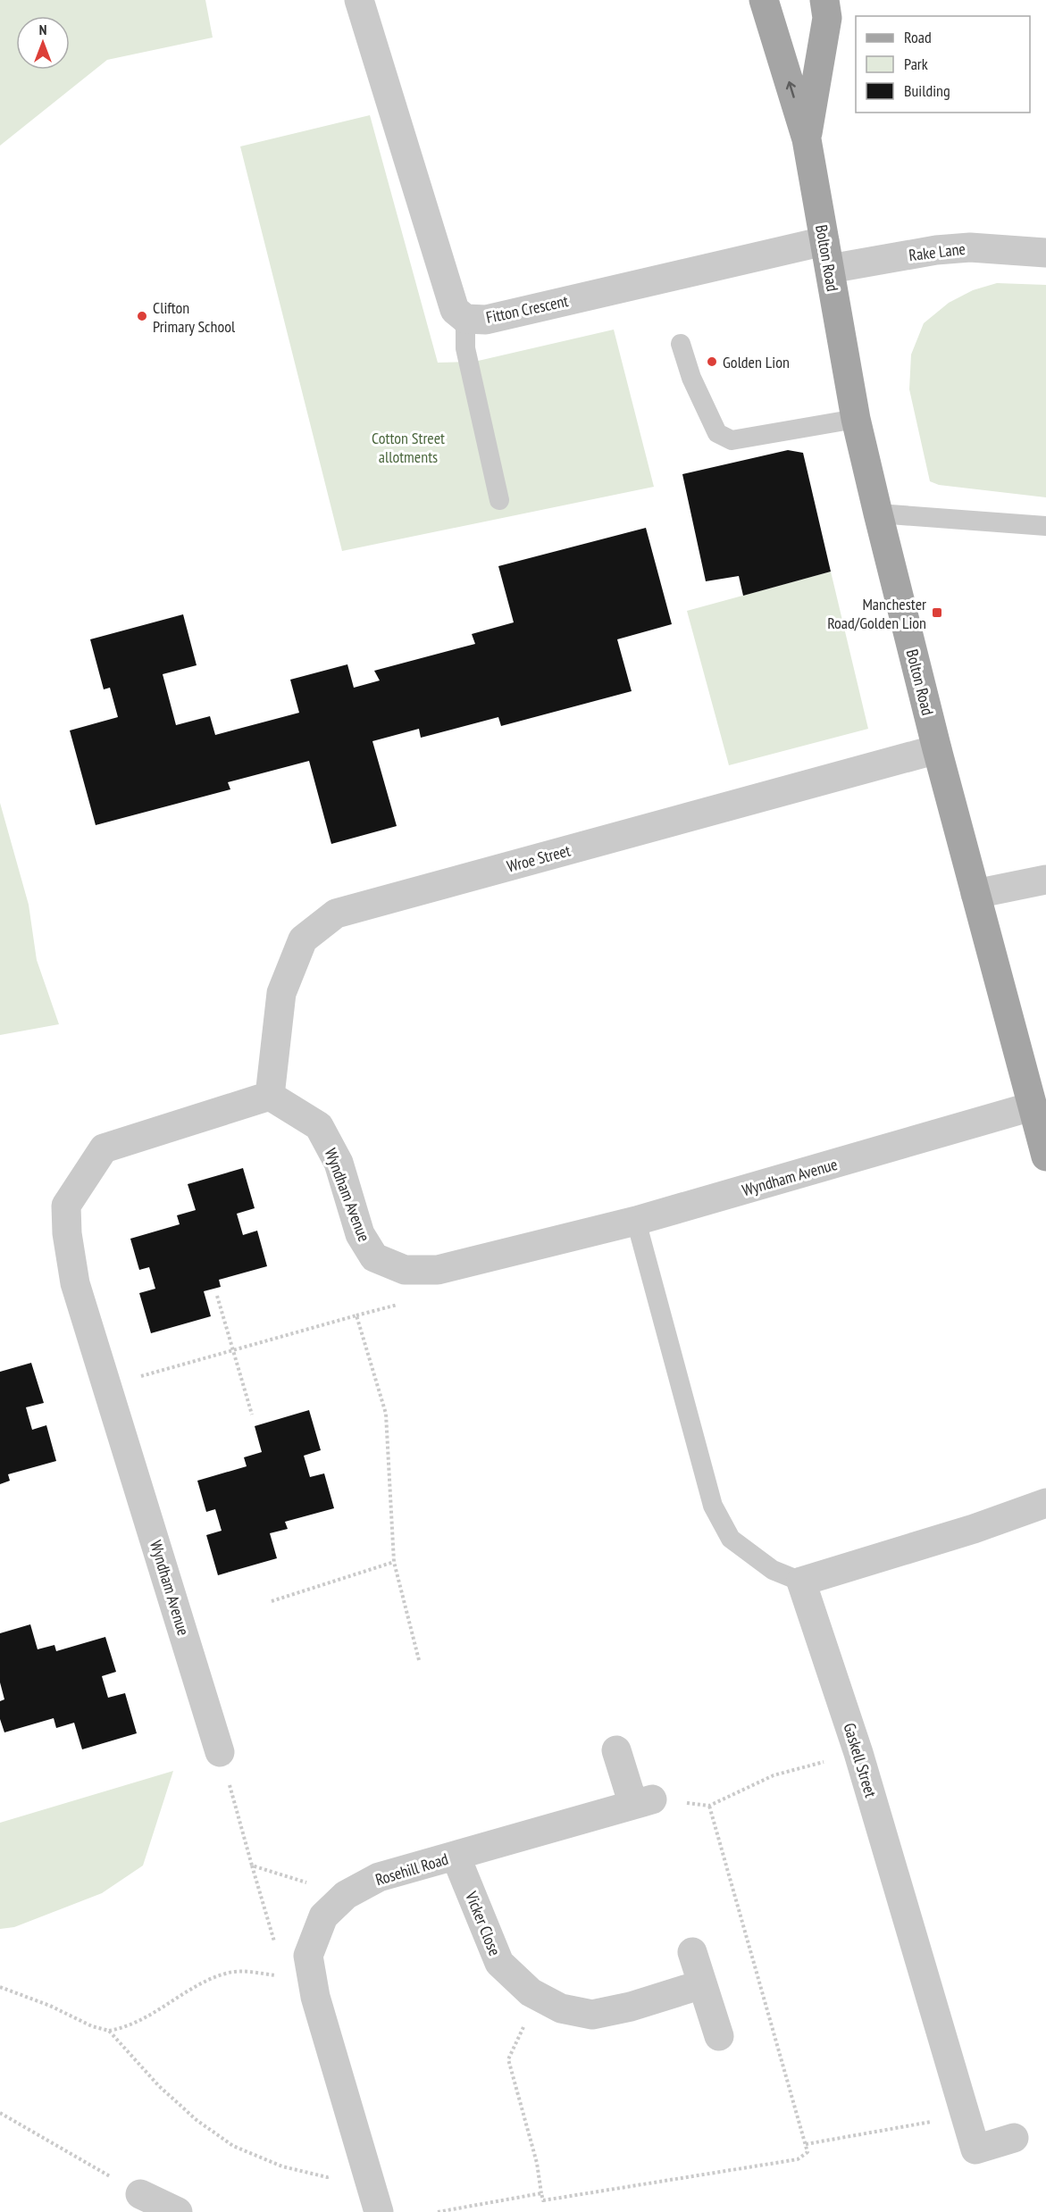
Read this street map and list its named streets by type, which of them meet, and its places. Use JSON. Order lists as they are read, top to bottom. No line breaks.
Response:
{"streets":{"main road":["Bolton Road"],"street":["Rake Lane","Fitton Crescent","Wroe Street","Wyndham Avenue","Gaskell Street","Rosehill Road","Vicker Close"]},"crossings":[["Rake Lane","Bolton Road"],["Rake Lane","Fitton Crescent"],["Bolton Road","Fitton Crescent"],["Bolton Road","Wroe Street"],["Bolton Road","Wyndham Avenue"],["Wroe Street","Wyndham Avenue"],["Rosehill Road","Vicker Close"]],"parks":["Cotton Street allotments"],"places":{"other":["Clifton Primary School","Golden Lion"],"transit":["Manchester Road/Golden Lion"]},"legend":["Road","Park","Building"],"north":"top"}
